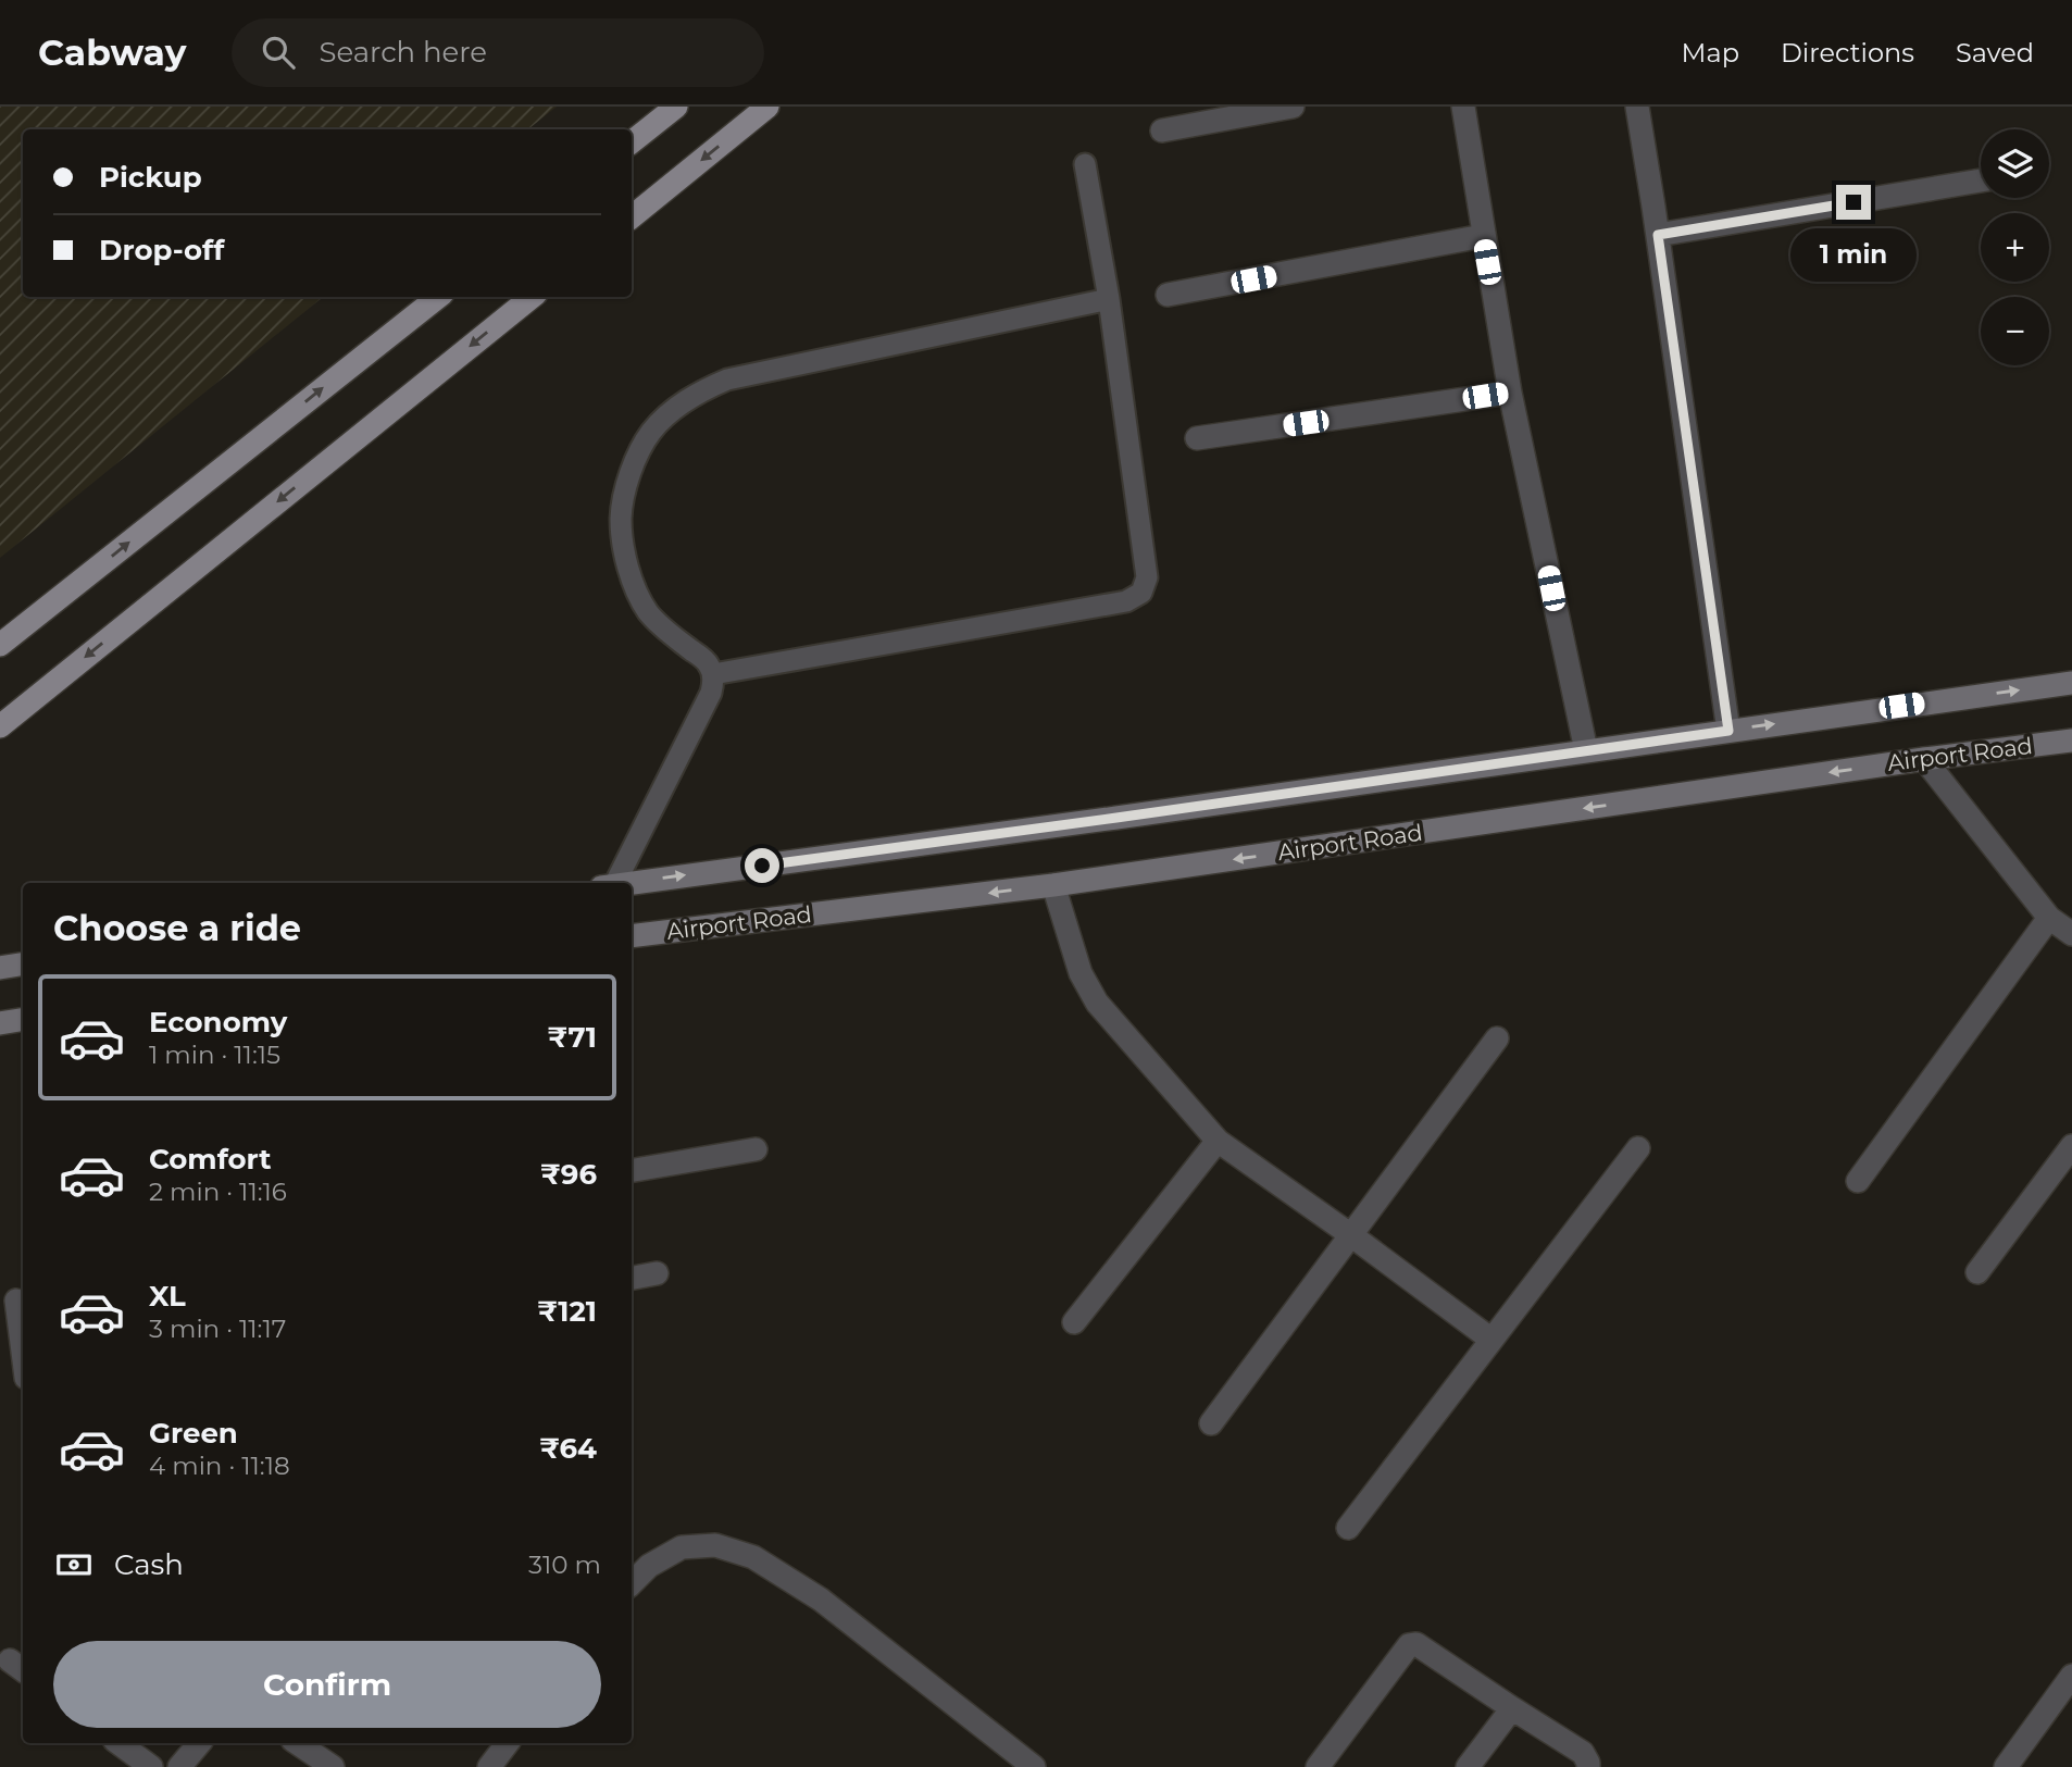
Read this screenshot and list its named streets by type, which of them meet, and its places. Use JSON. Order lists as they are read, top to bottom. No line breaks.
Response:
{"streets":{"main road":["Airport Road"]},"page":{"header":"Cabway","search":"Search here","nav":["Map","Directions","Saved"],"map_buttons":["+","−"],"banner":["Pickup","Drop-off"],"bubble":"1 min","heading":"Choose a ride","list":[{"name":"Economy","note":"1 min · 11:15","value":"₹71"},{"name":"Comfort","note":"2 min · 11:16","value":"₹96"},{"name":"XL","note":"3 min · 11:17","value":"₹121"},{"name":"Green","note":"4 min · 11:18","value":"₹64"}],"pay":["Cash","310 m"],"buttons":"Confirm"}}
